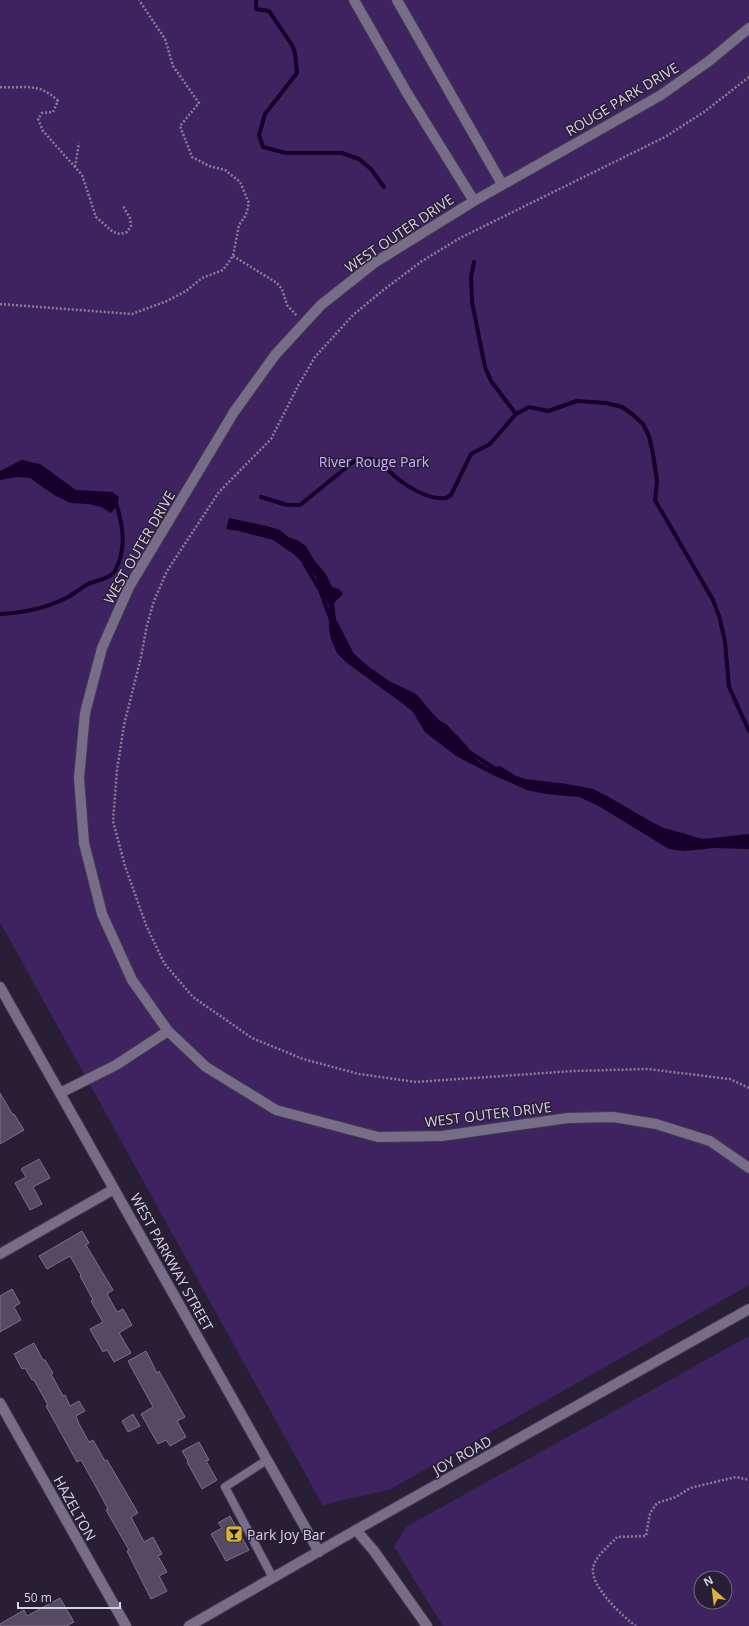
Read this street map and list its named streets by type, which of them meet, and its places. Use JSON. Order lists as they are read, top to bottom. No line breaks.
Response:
{"streets":{"main road":["ROUGE PARK DRIVE","WEST OUTER DRIVE","WEST PARKWAY STREET","JOY ROAD","HAZELTON"]},"crossings":[["ROUGE PARK DRIVE","WEST OUTER DRIVE"],["WEST PARKWAY STREET","JOY ROAD"]],"parks":["River Rouge Park"],"places":{"bar":["Park Joy Bar"]},"scale_bar":"50 m","north":"top left"}
